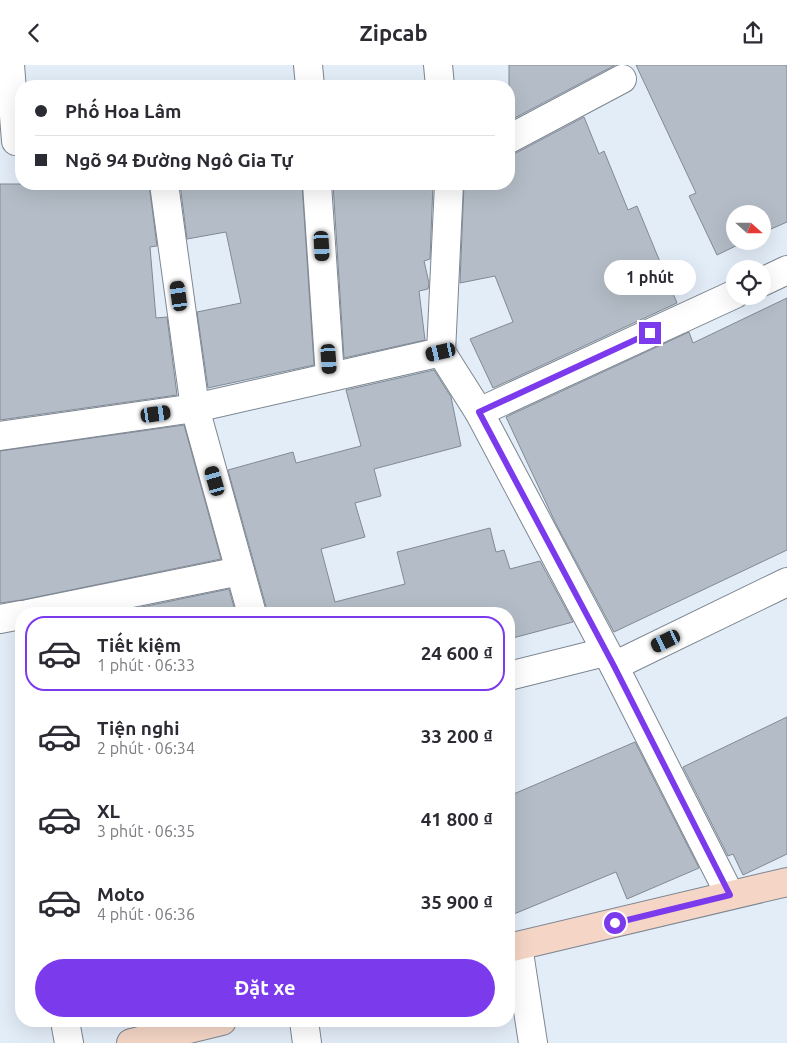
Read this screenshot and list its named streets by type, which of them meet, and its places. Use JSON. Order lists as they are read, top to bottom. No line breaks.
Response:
{"north":"right","page":{"header":"Zipcab","banner":["Phố Hoa Lâm","Ngõ 94 Đường Ngô Gia Tự"],"bubble":"1 phút","list":[{"name":"Tiết kiệm","note":"1 phút · 06:33","value":"24 600 ₫"},{"name":"Tiện nghi","note":"2 phút · 06:34","value":"33 200 ₫"},{"name":"XL","note":"3 phút · 06:35","value":"41 800 ₫"},{"name":"Moto","note":"4 phút · 06:36","value":"35 900 ₫"}],"buttons":"Đặt xe"}}
